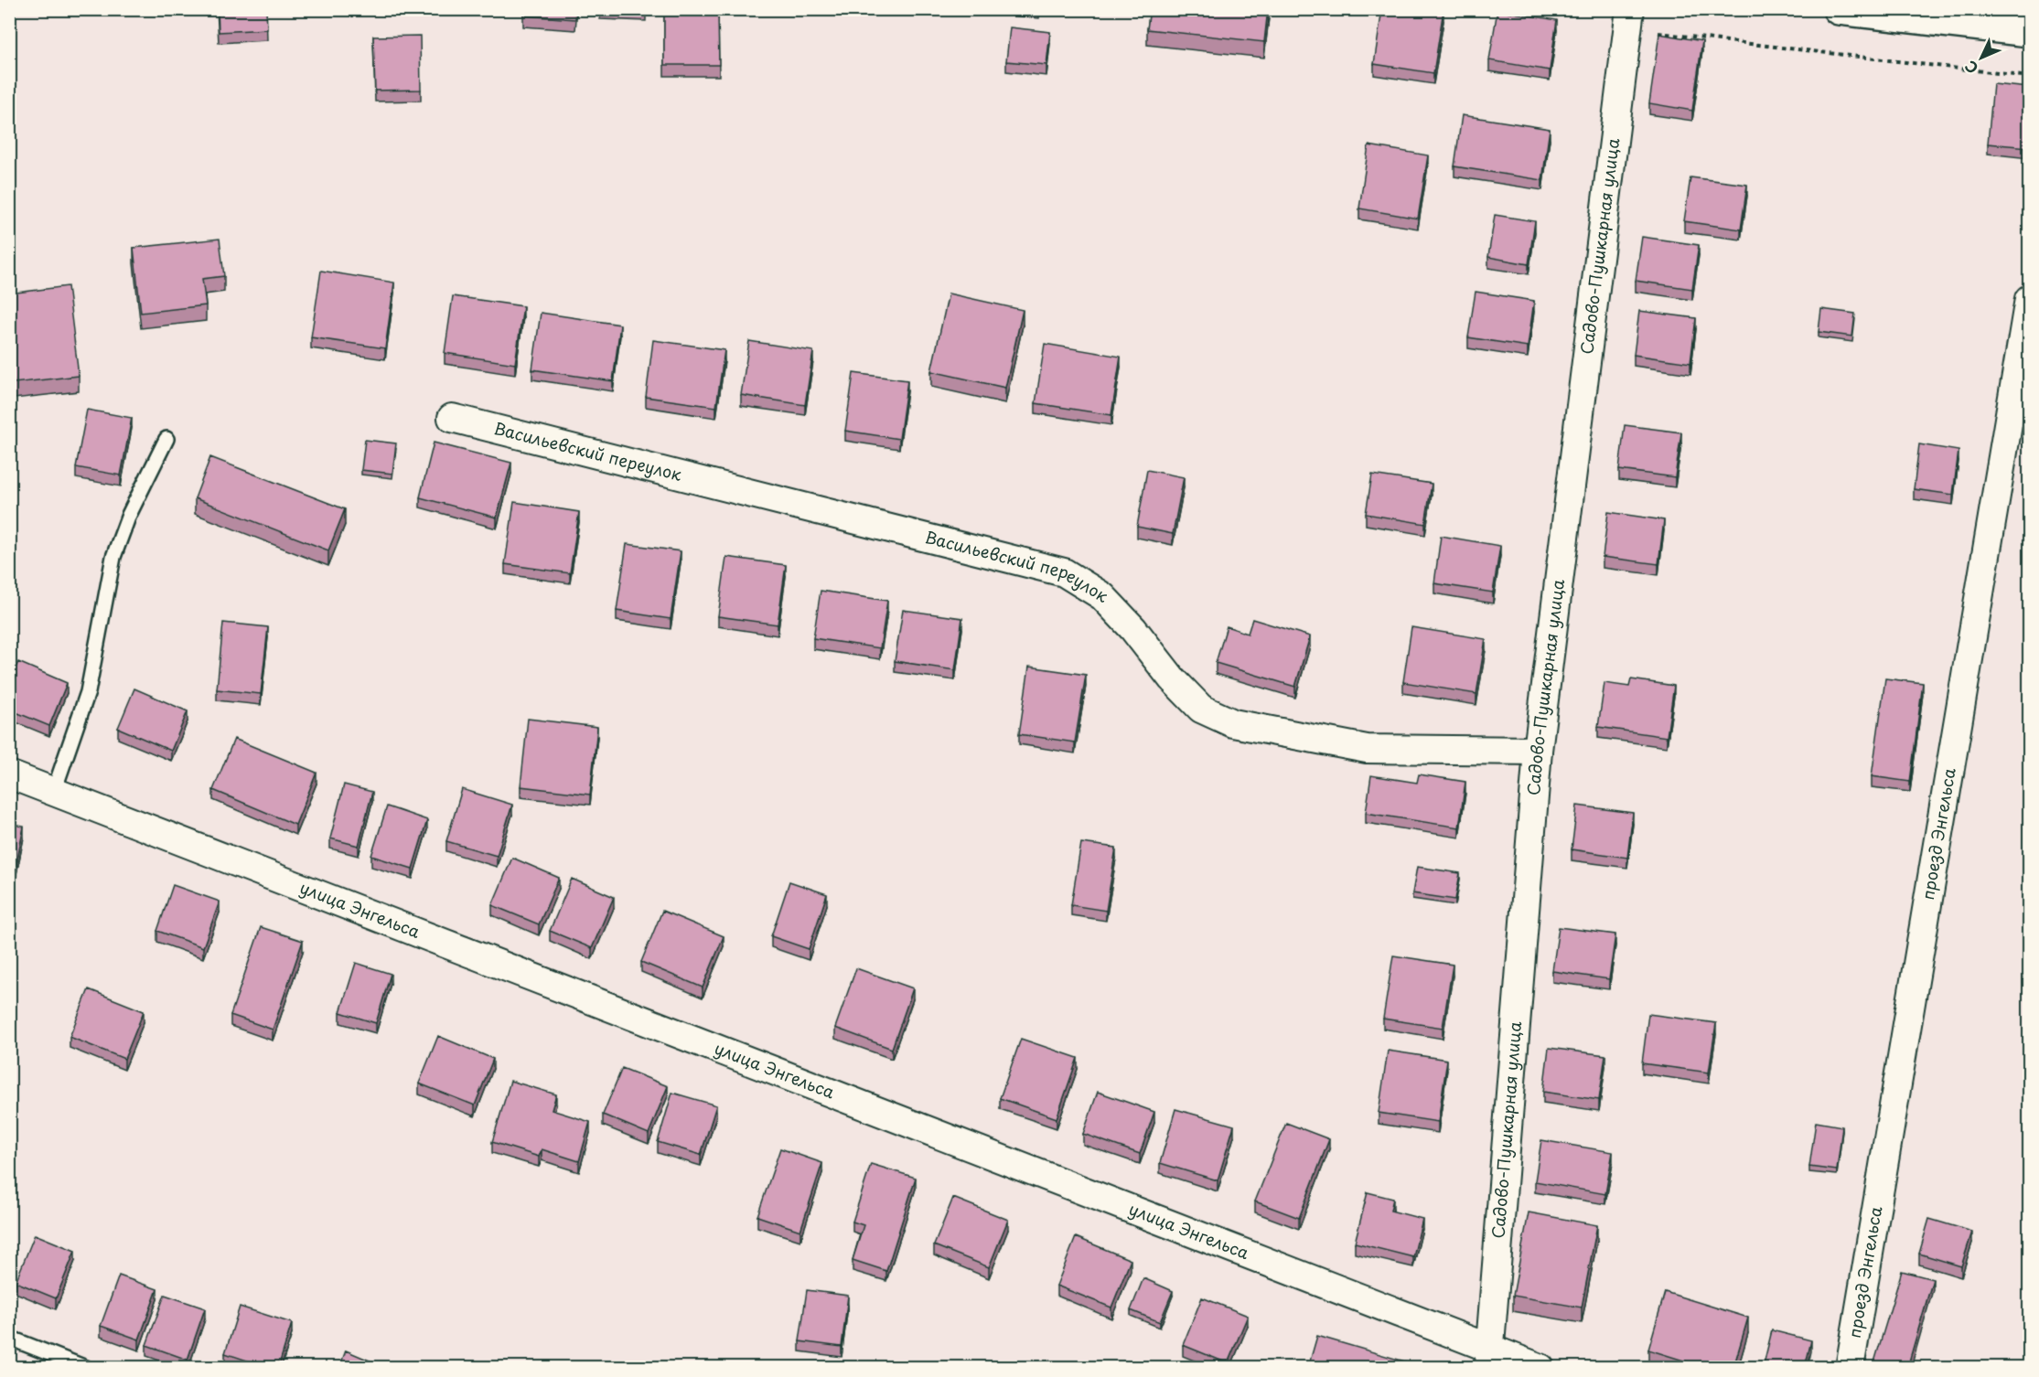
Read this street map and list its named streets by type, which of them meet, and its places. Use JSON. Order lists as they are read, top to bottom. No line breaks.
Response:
{"streets":{"street":["Садово-Пушкарная улица","Васильевский переулок","проезд Энгельса","улица Энгельса"]},"crossings":[["Садово-Пушкарная улица","Васильевский переулок"],["Садово-Пушкарная улица","улица Энгельса"]],"north":"bottom left"}
